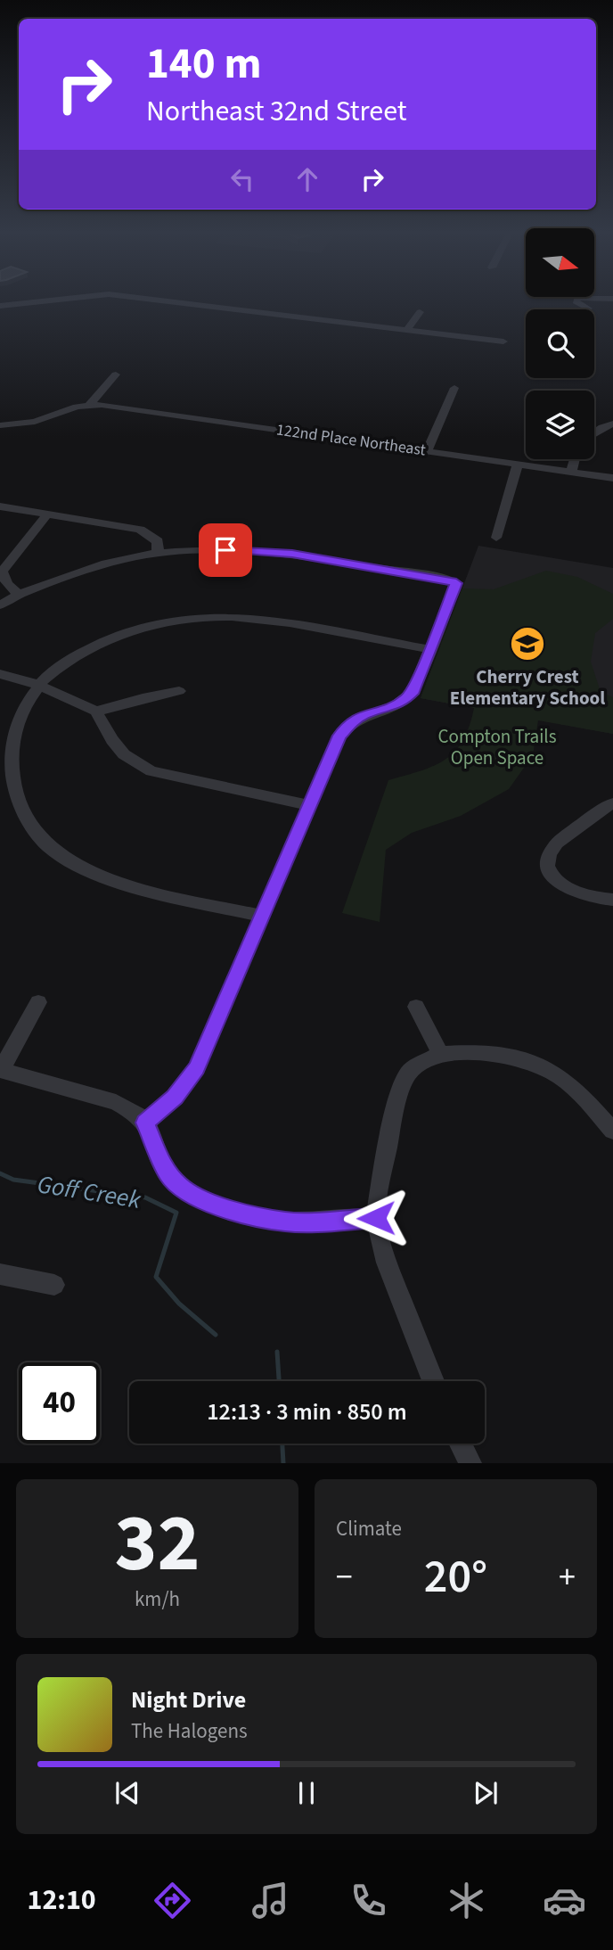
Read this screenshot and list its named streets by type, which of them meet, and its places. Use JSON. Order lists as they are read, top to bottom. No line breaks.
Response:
{"streets":{"street":["122nd Place Northeast"]},"water":["Goff Creek"],"parks":["Compton Trails Open Space"],"places":{"school or university":["Cherry Crest Elementary School"]},"north":"right","page":{"turn":["140 m","Northeast 32nd Street"],"limit":"40","trip":"12:13 · 3 min · 850 m","tile":[["32","km/h"],"Climate"],"heat":["−","20°","+"],"song":["Night Drive","The Halogens"],"tabs":"12:10"}}
